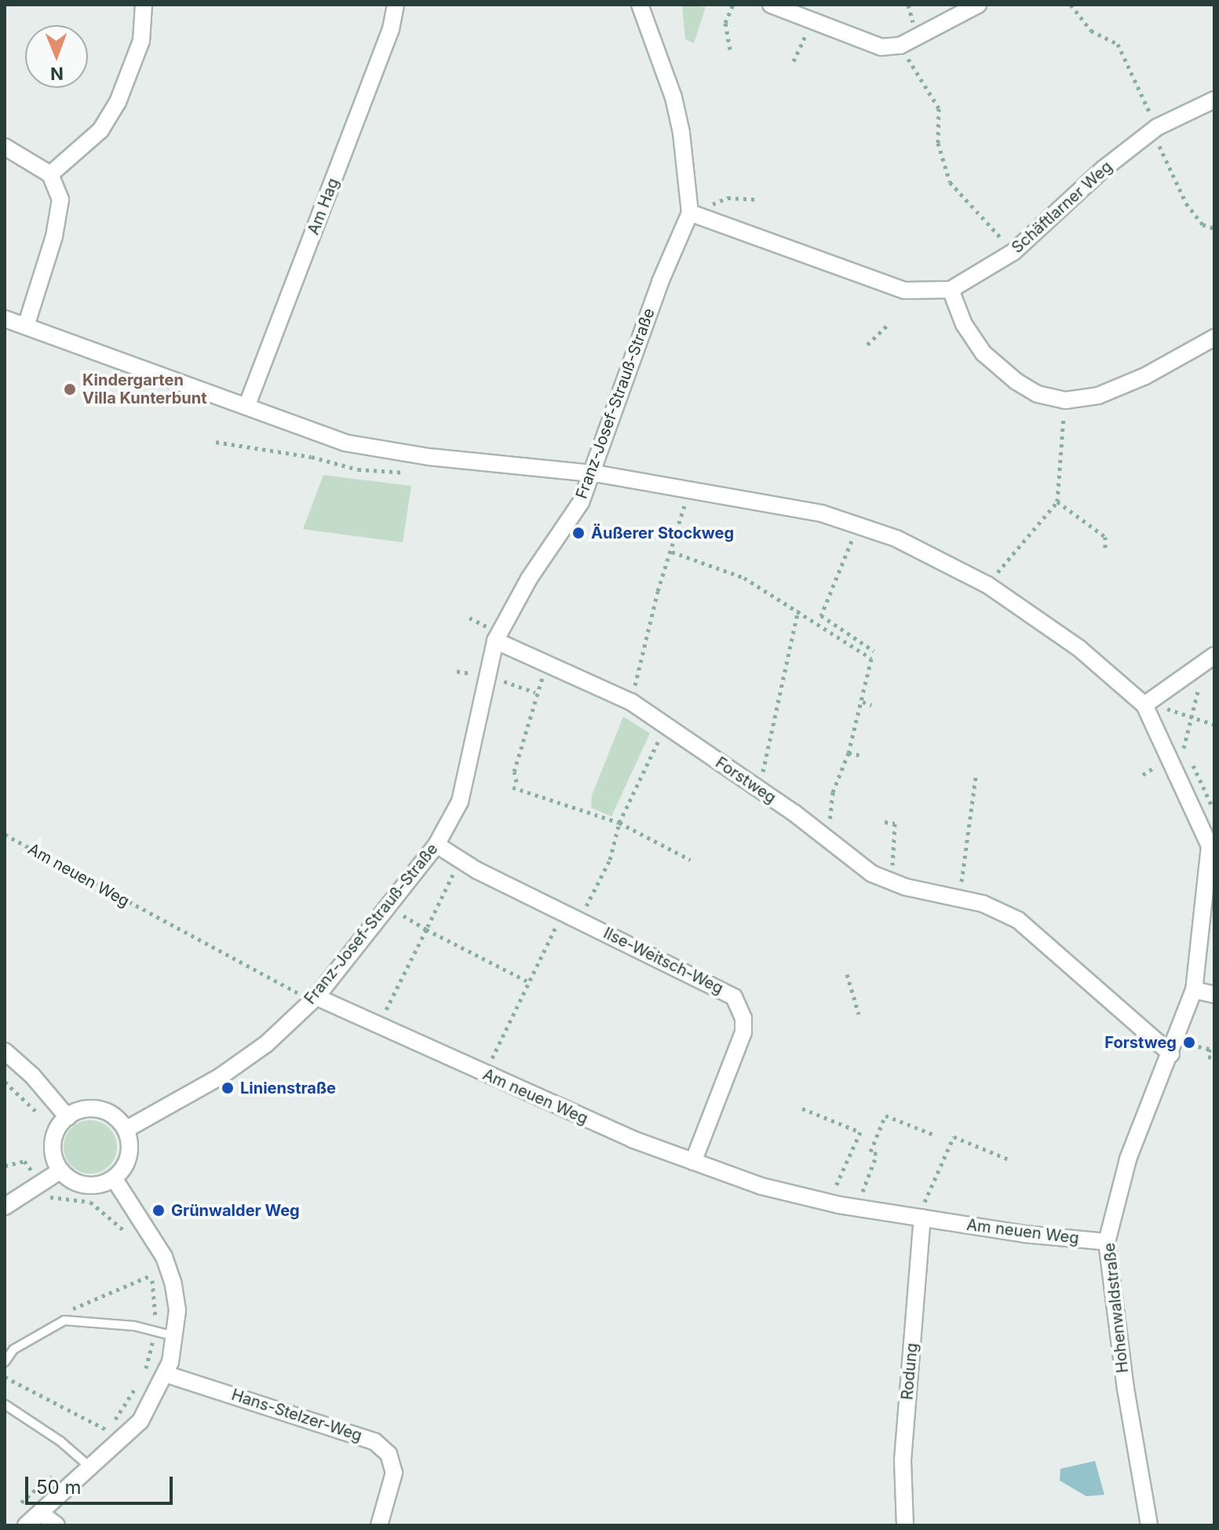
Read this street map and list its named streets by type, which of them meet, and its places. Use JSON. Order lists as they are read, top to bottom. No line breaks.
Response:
{"streets":{"street":["Am Hag","Schäftlarner Weg","Franz-Josef-Strauß-Straße","Forstweg","Am neuen Weg","Ilse-Weitsch-Weg","Hohenwaldstraße","Rodung","Hans-Stelzer-Weg"]},"crossings":[["Schäftlarner Weg","Franz-Josef-Strauß-Straße"],["Franz-Josef-Strauß-Straße","Forstweg"],["Franz-Josef-Strauß-Straße","Am neuen Weg"],["Franz-Josef-Strauß-Straße","Ilse-Weitsch-Weg"],["Forstweg","Hohenwaldstraße"],["Am neuen Weg","Ilse-Weitsch-Weg"],["Am neuen Weg","Hohenwaldstraße"],["Am neuen Weg","Rodung"]],"places":["Kindergarten Villa Kunterbunt","Äußerer Stockweg","Forstweg","Linienstraße","Grünwalder Weg"],"scale_bar":"50 m","north":"bottom"}
